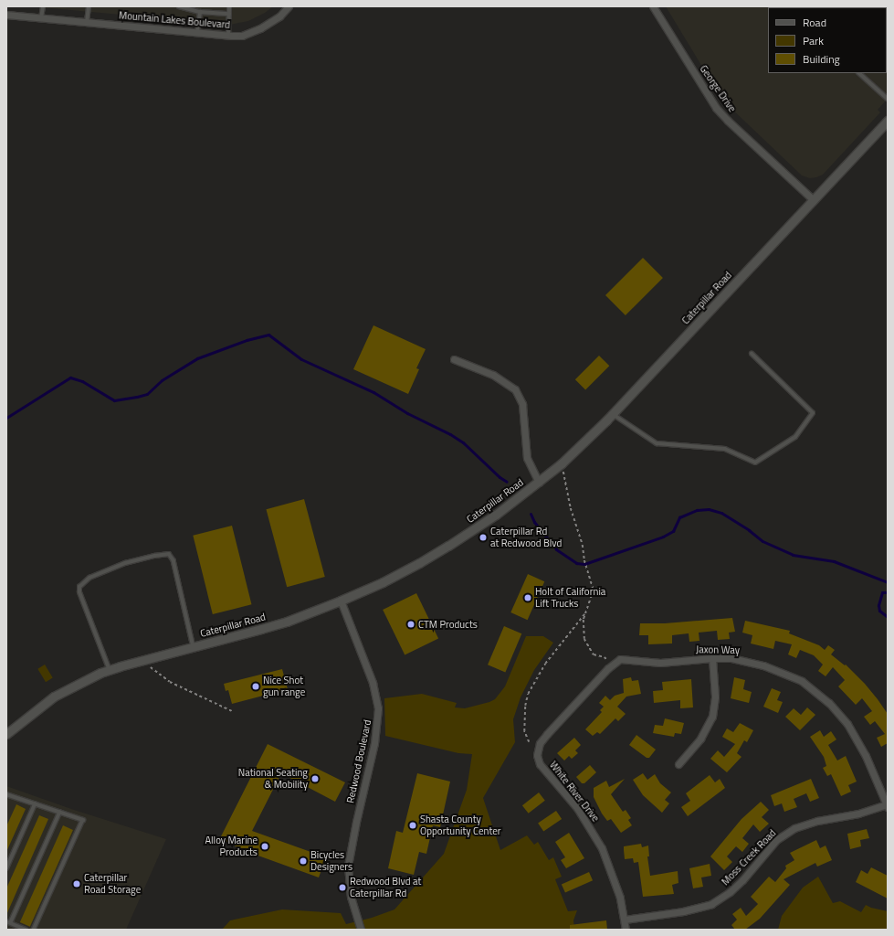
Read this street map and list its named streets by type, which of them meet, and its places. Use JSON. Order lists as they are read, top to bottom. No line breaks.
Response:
{"streets":{"street":["Mountain Lakes Boulevard","George Drive","Caterpillar Road","Jaxon Way","Redwood Boulevard","White River Drive","Moss Creek Road"]},"crossings":[["George Drive","Caterpillar Road"],["Caterpillar Road","Redwood Boulevard"],["Jaxon Way","White River Drive"],["Jaxon Way","Moss Creek Road"],["White River Drive","Moss Creek Road"]],"places":["Caterpillar Rd at Redwood Blvd","Holt of California Lift Trucks","CTM Products","Nice Shot gun range","National Seating & Mobility","Shasta County Opportunity Center","Alloy Marine Products","Bicycles Designers","Caterpillar Road Storage","Redwood Blvd at Caterpillar Rd"],"legend":["Road","Park","Building"]}
